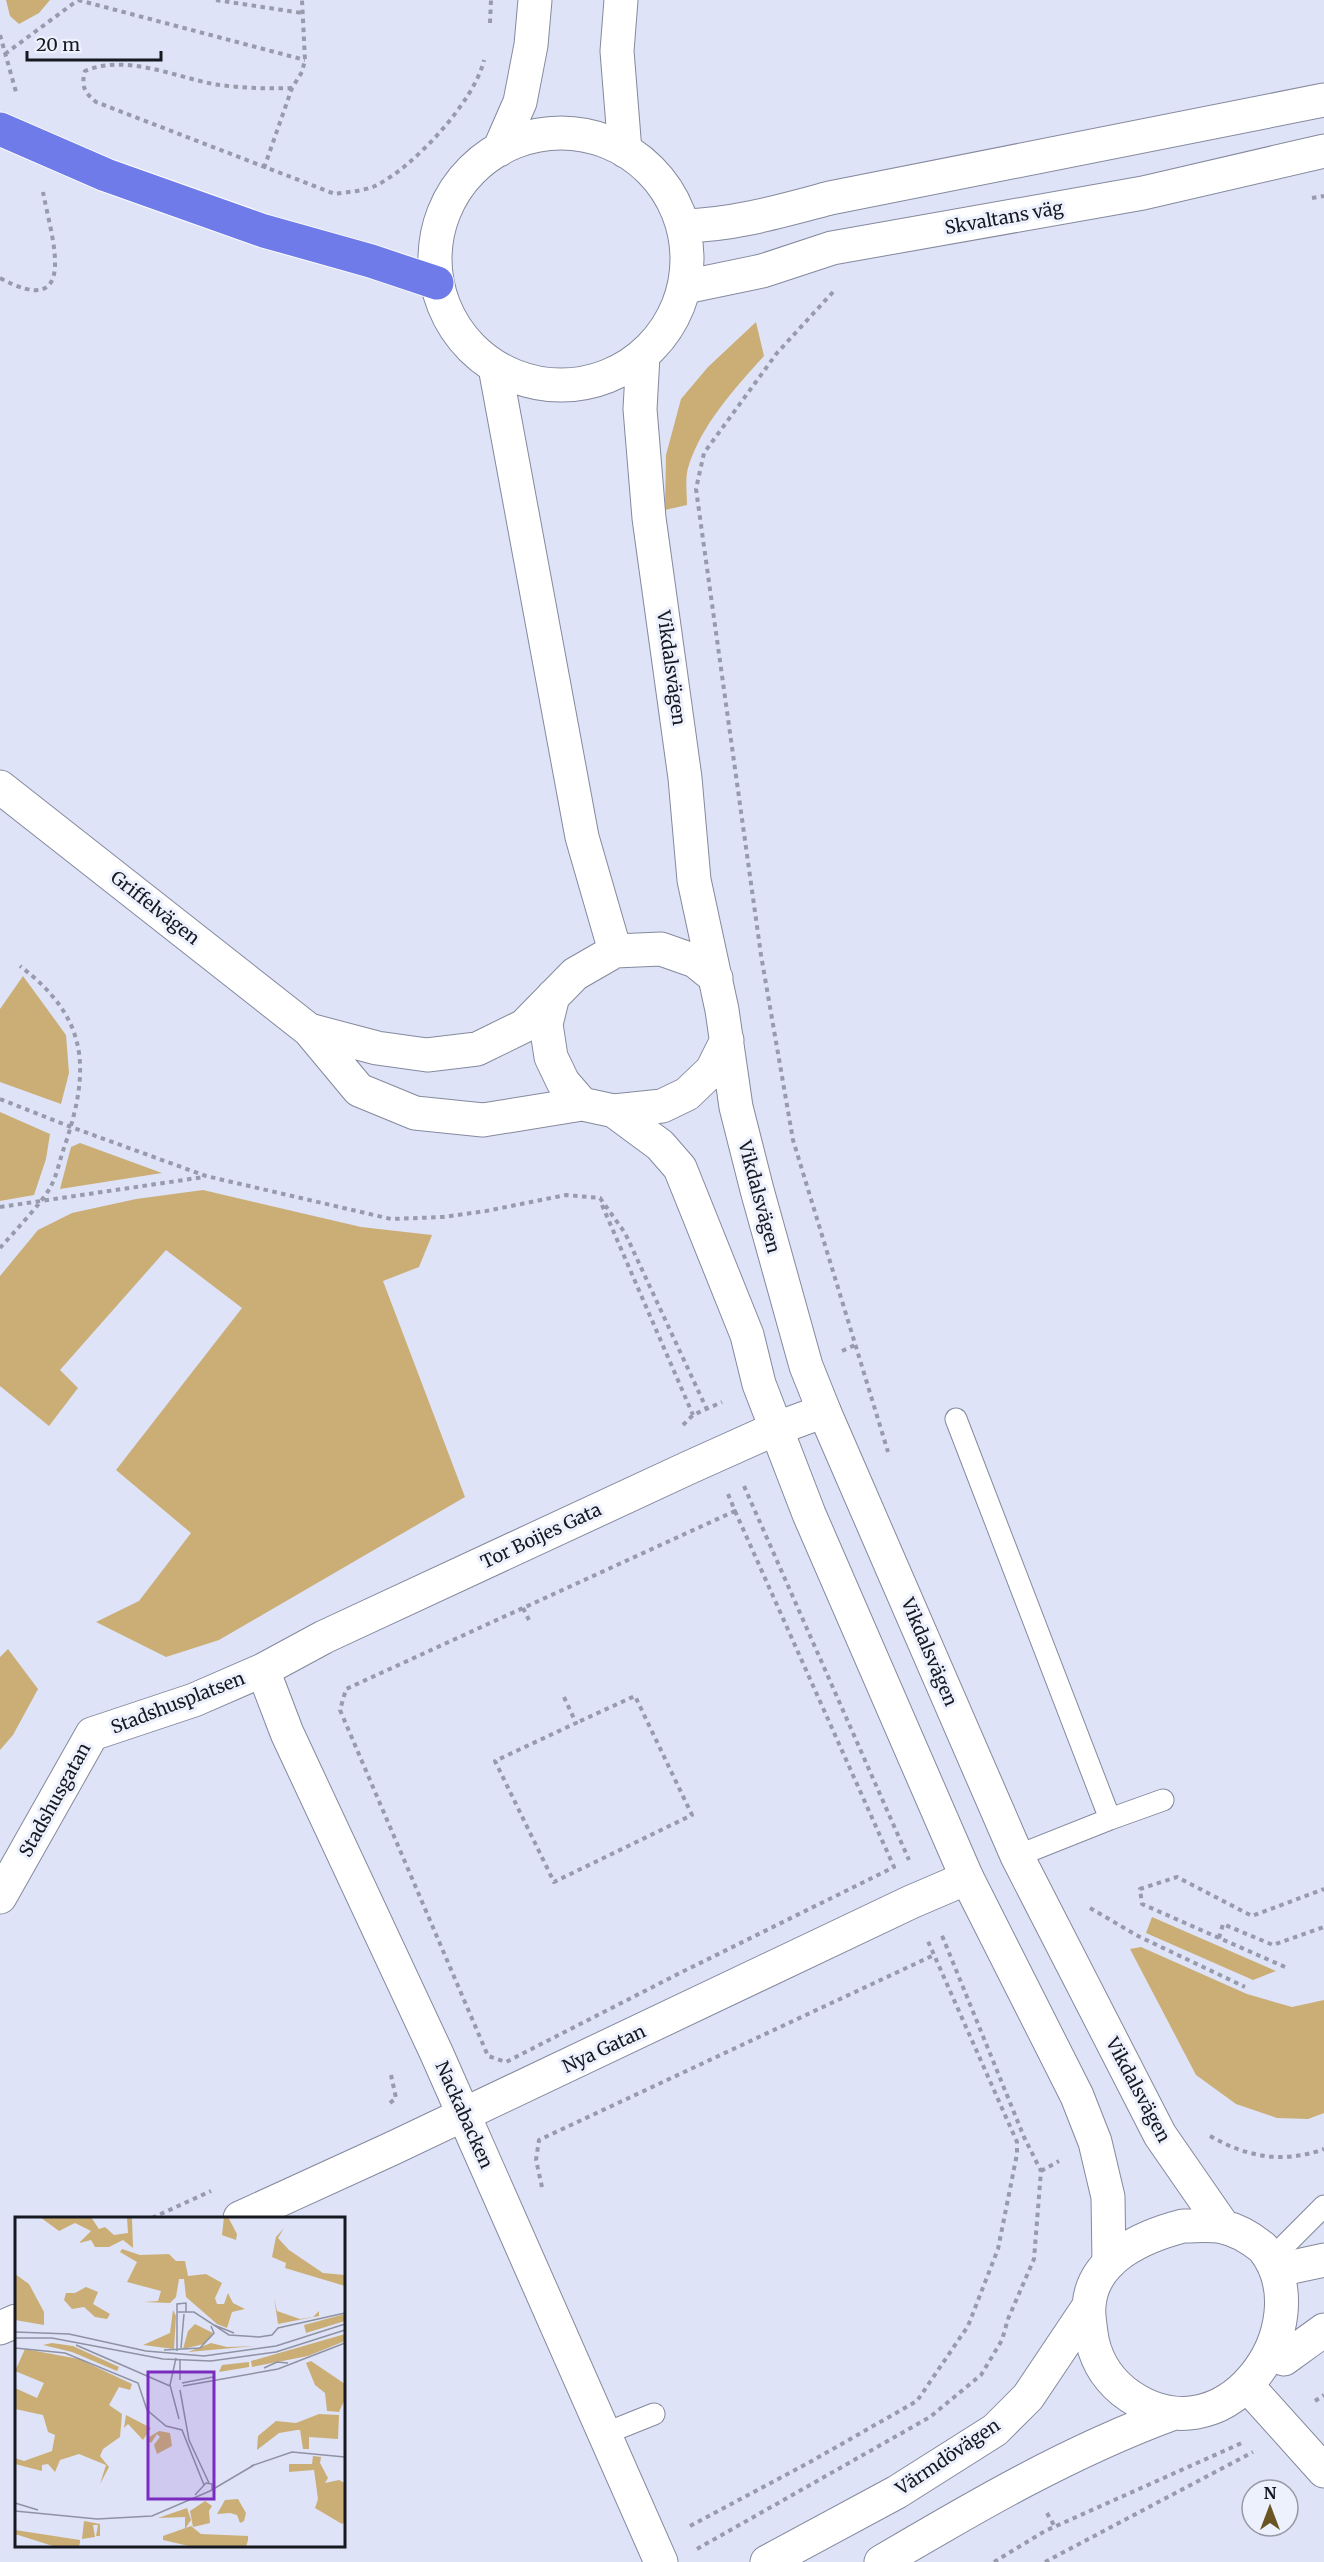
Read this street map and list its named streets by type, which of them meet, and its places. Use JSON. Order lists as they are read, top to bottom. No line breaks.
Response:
{"streets":{"street":["Skvaltans väg","Vikdalsvägen","Griffelvägen","Tor Boijes Gata","Stadshusplatsen","Stadshusgatan","Nya Gatan","Nackabacken","Värmdövägen"]},"crossings":[["Vikdalsvägen","Griffelvägen"],["Vikdalsvägen","Tor Boijes Gata"],["Vikdalsvägen","Värmdövägen"],["Tor Boijes Gata","Stadshusplatsen"],["Tor Boijes Gata","Nackabacken"],["Stadshusplatsen","Stadshusgatan"],["Stadshusplatsen","Nackabacken"],["Nya Gatan","Nackabacken"]],"scale_bar":"20 m","north":"top"}
